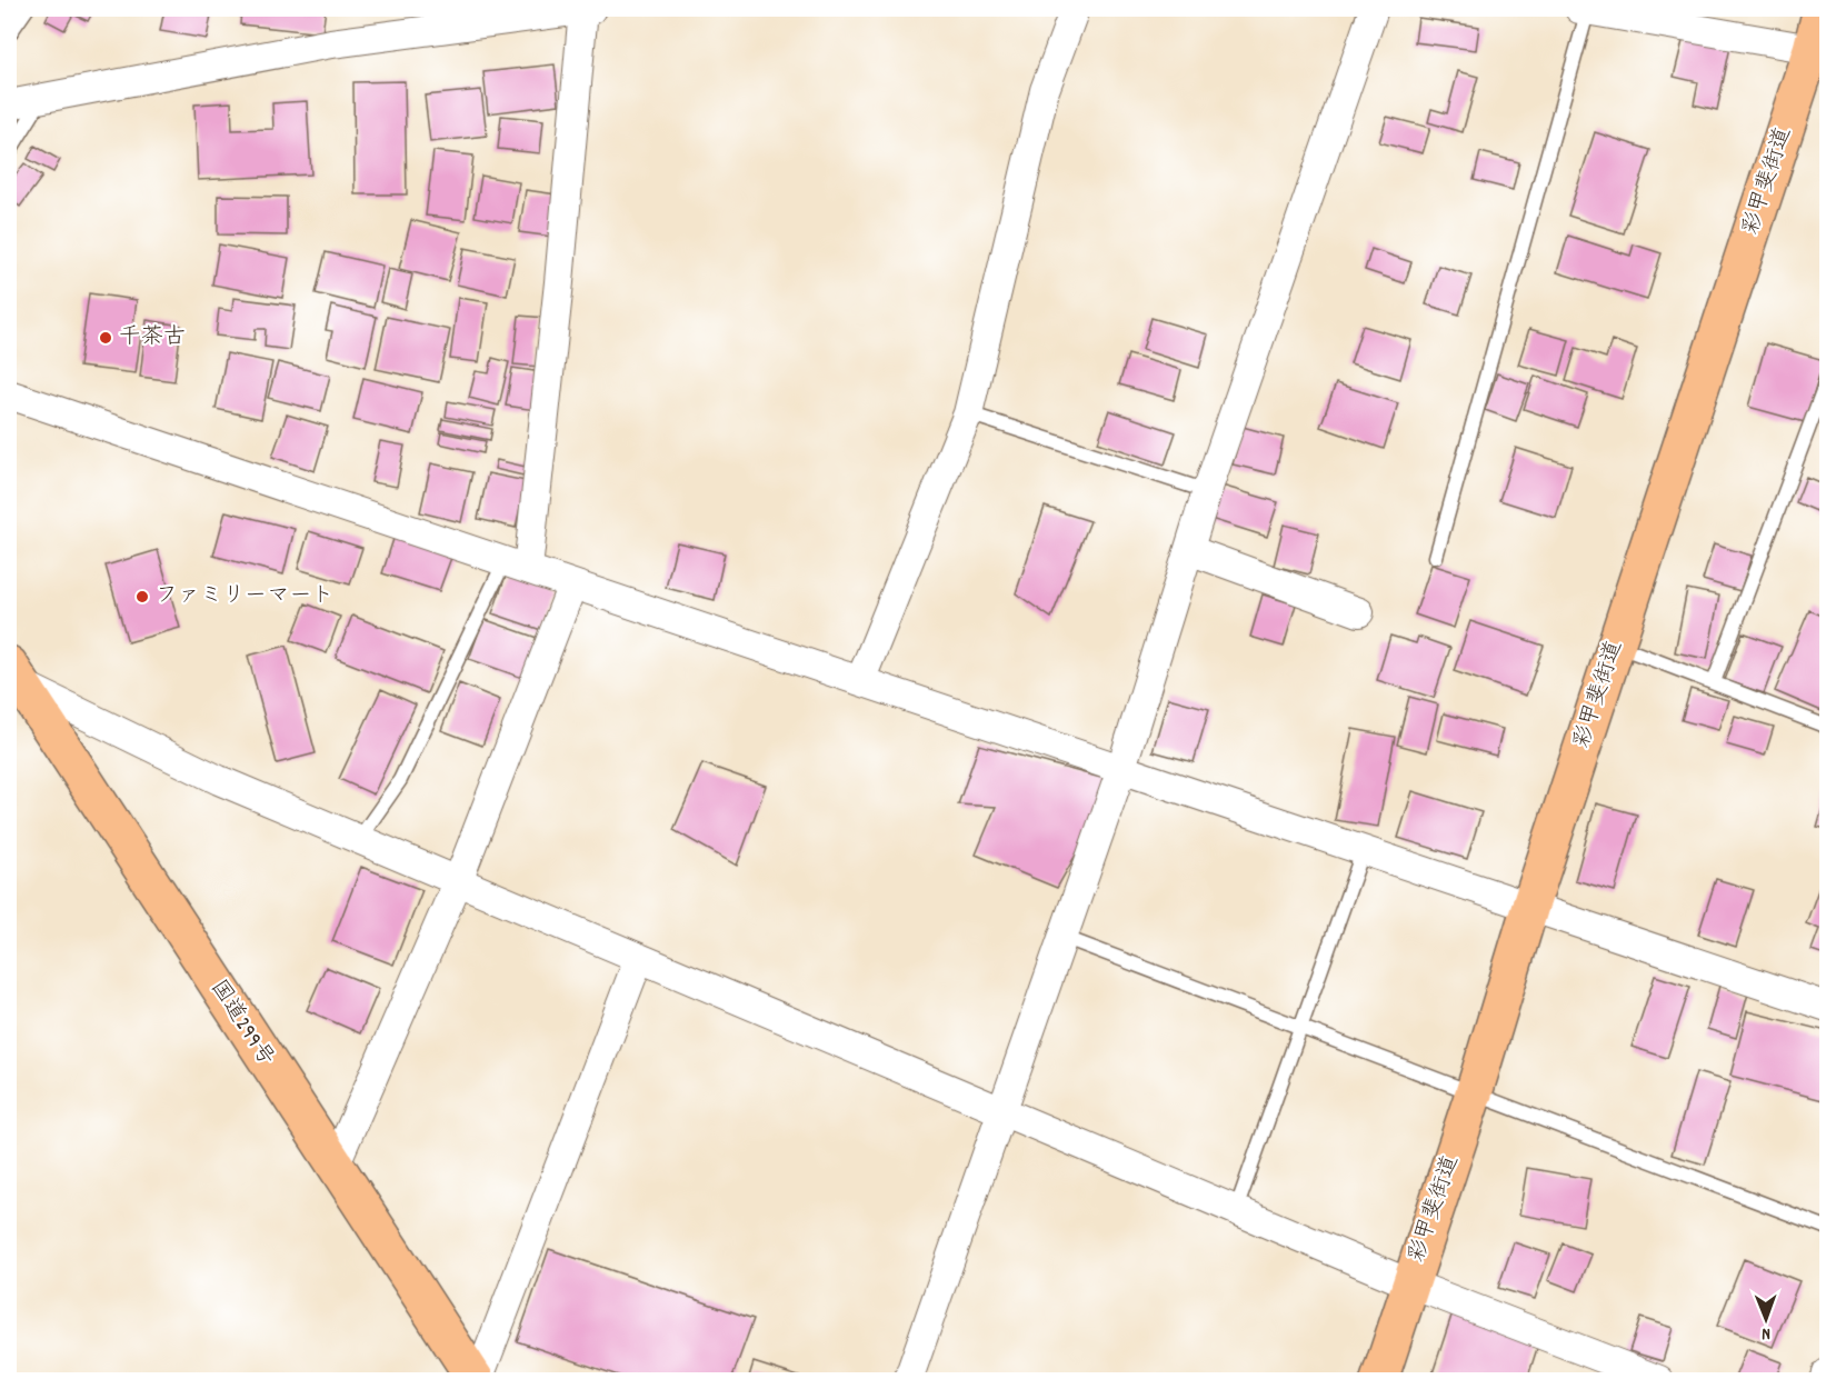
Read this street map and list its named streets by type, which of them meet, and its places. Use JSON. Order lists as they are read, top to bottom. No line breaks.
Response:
{"streets":{"highway":["彩甲斐街道","国道299号"]},"places":["千茶古","ファミリーマート"],"north":"bottom"}
